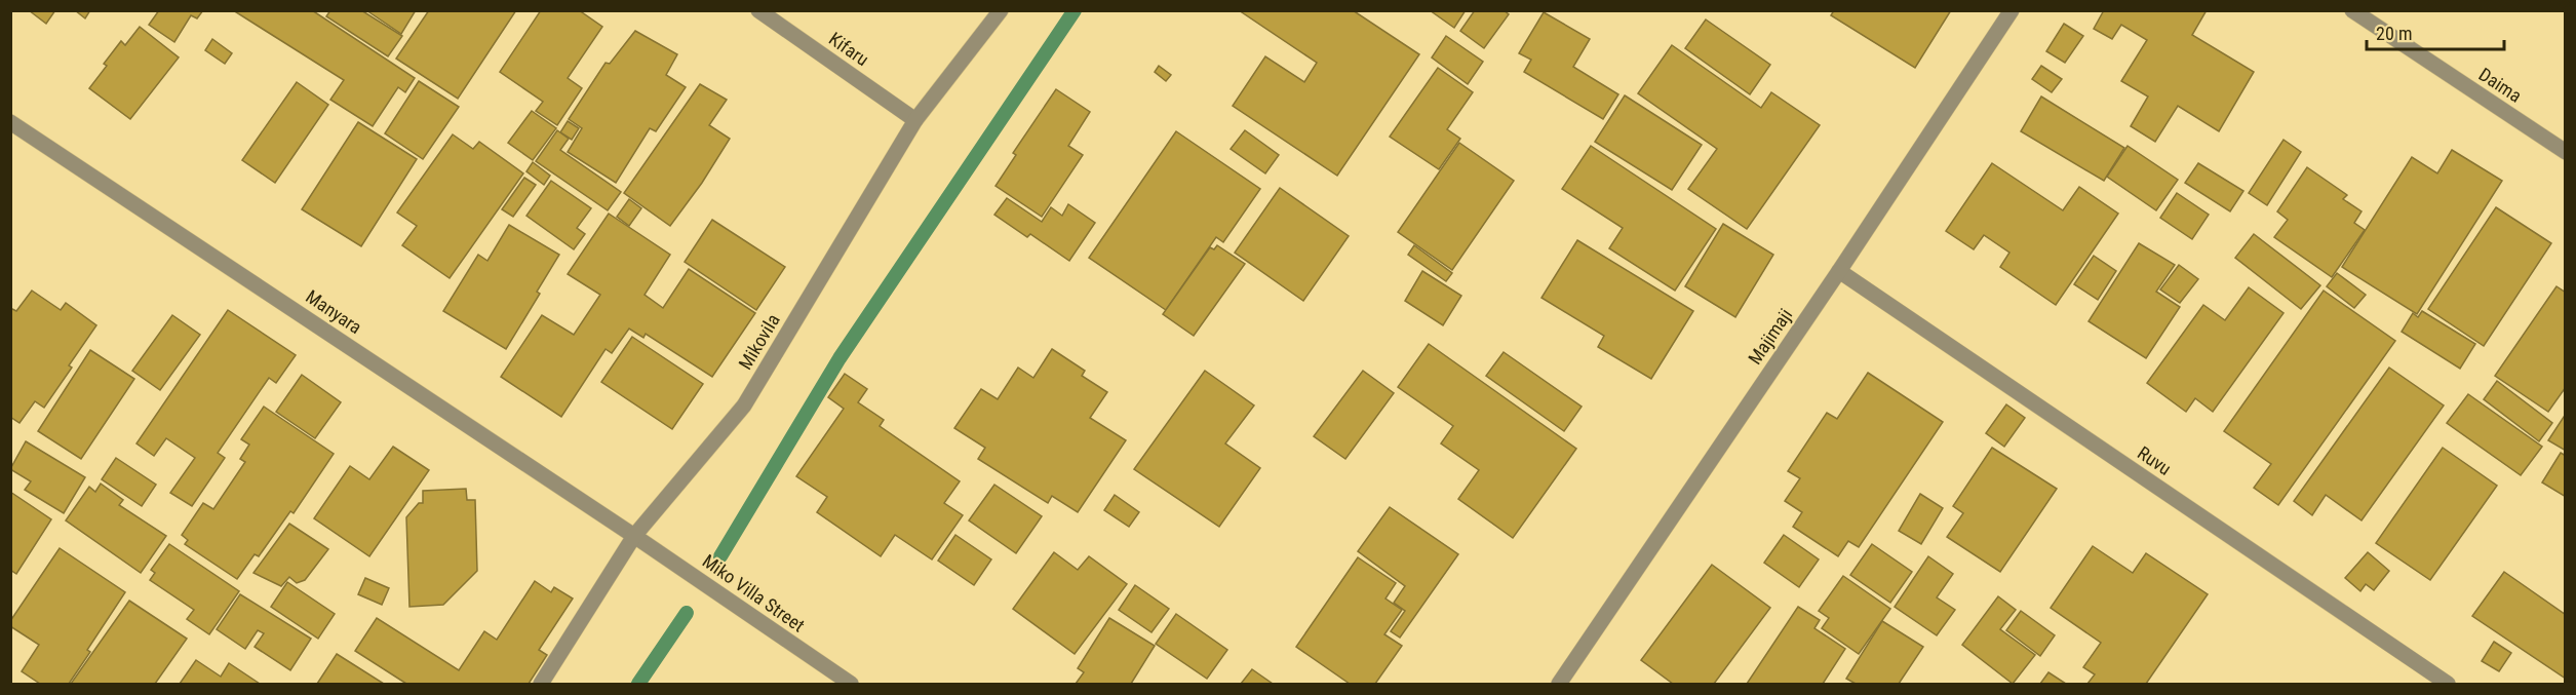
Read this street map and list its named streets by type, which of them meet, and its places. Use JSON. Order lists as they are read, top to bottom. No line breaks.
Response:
{"streets":{"street":["Kifaru","Daima","Manyara","Majimaji","Mikovila","Ruvu","Miko Villa Street"]},"crossings":[["Kifaru","Mikovila"],["Manyara","Mikovila"],["Manyara","Miko Villa Street"],["Majimaji","Ruvu"],["Mikovila","Miko Villa Street"]],"scale_bar":"20 m"}
